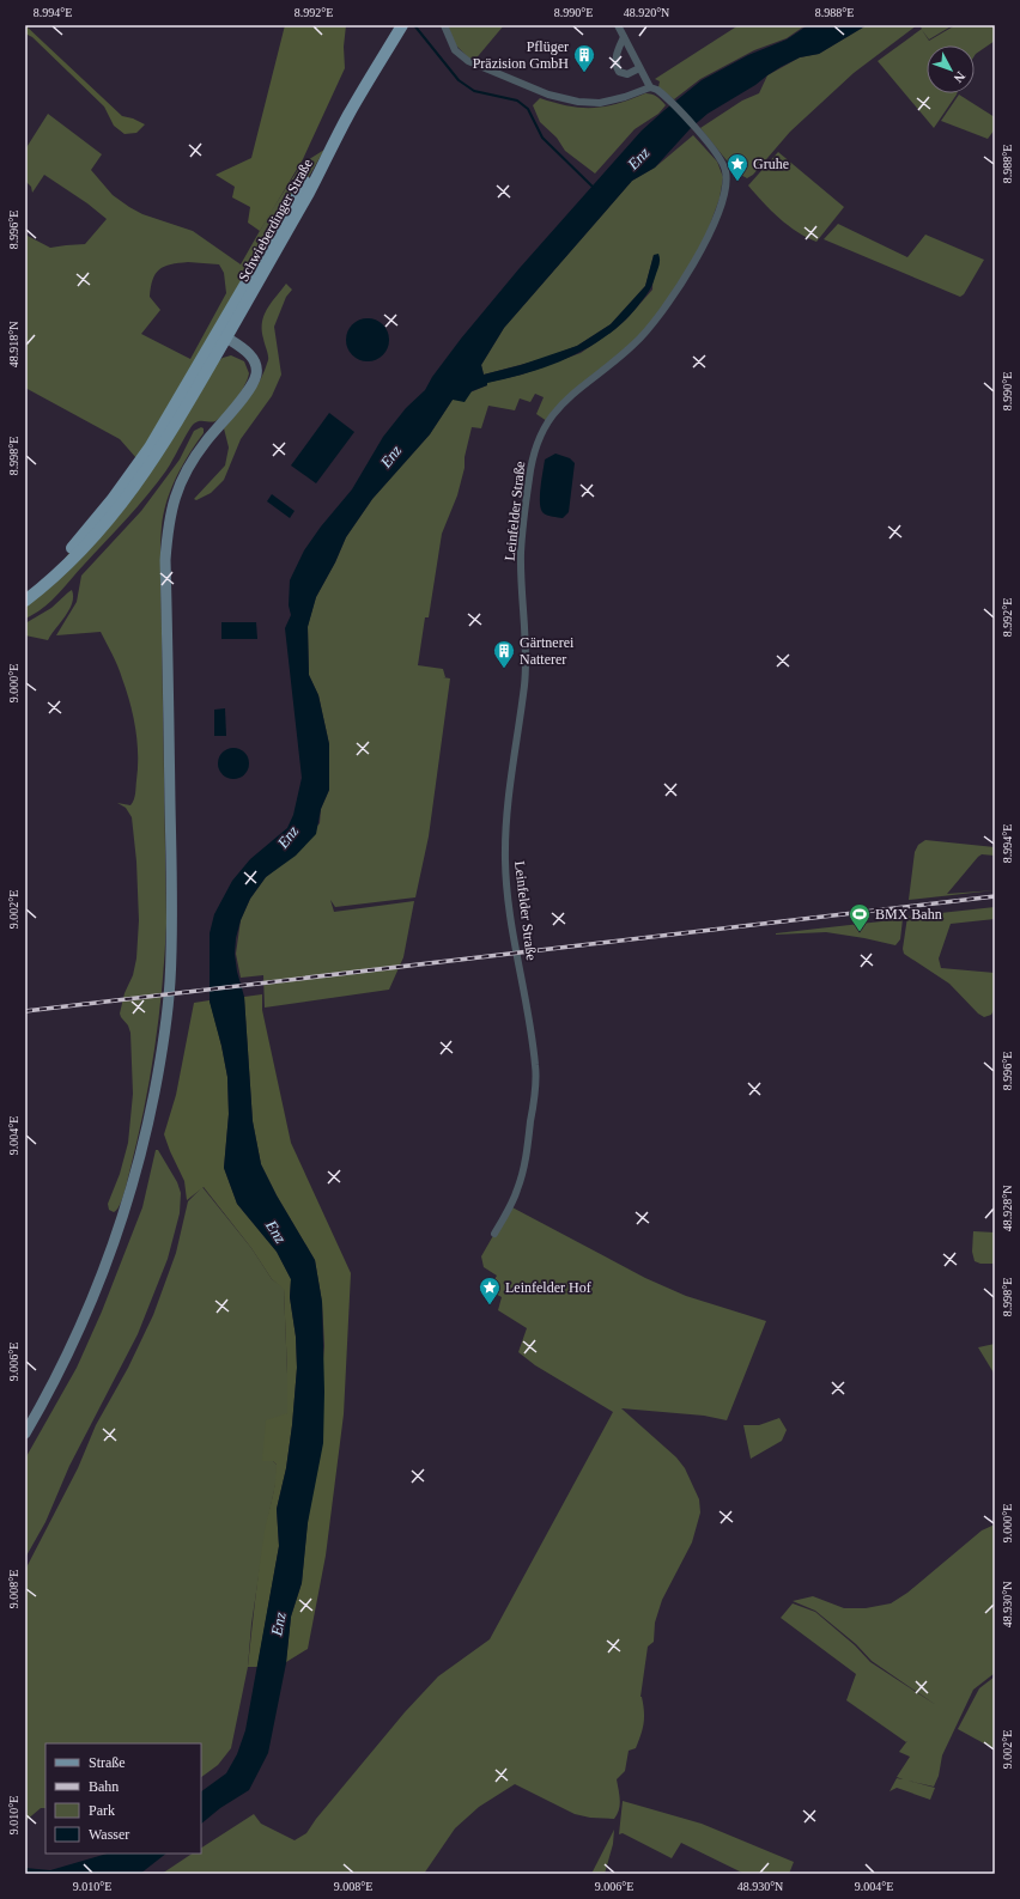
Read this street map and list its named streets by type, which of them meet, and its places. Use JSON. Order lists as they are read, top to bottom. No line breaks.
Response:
{"streets":{"main road":["Schwieberdinger Straße"],"street":["Leinfelder Straße"]},"water":["Enz"],"places":{"building":["Pflüger Präzision GmbH","Gärtnerei Natterer"],"place":["Gruhe","Leinfelder Hof"],"sports":["BMX Bahn"]},"legend":["Straße","Bahn","Park","Wasser"],"north":"bottom right","coordinates":["8.994°E","8.992°E","8.990°E","48.920°N","8.988°E","8.996°E","48.918°N","8.998°E","9.000°E","9.002°E","9.004°E","48.928°N","9.006°E","9.008°E","48.930°N","9.010°E"]}
